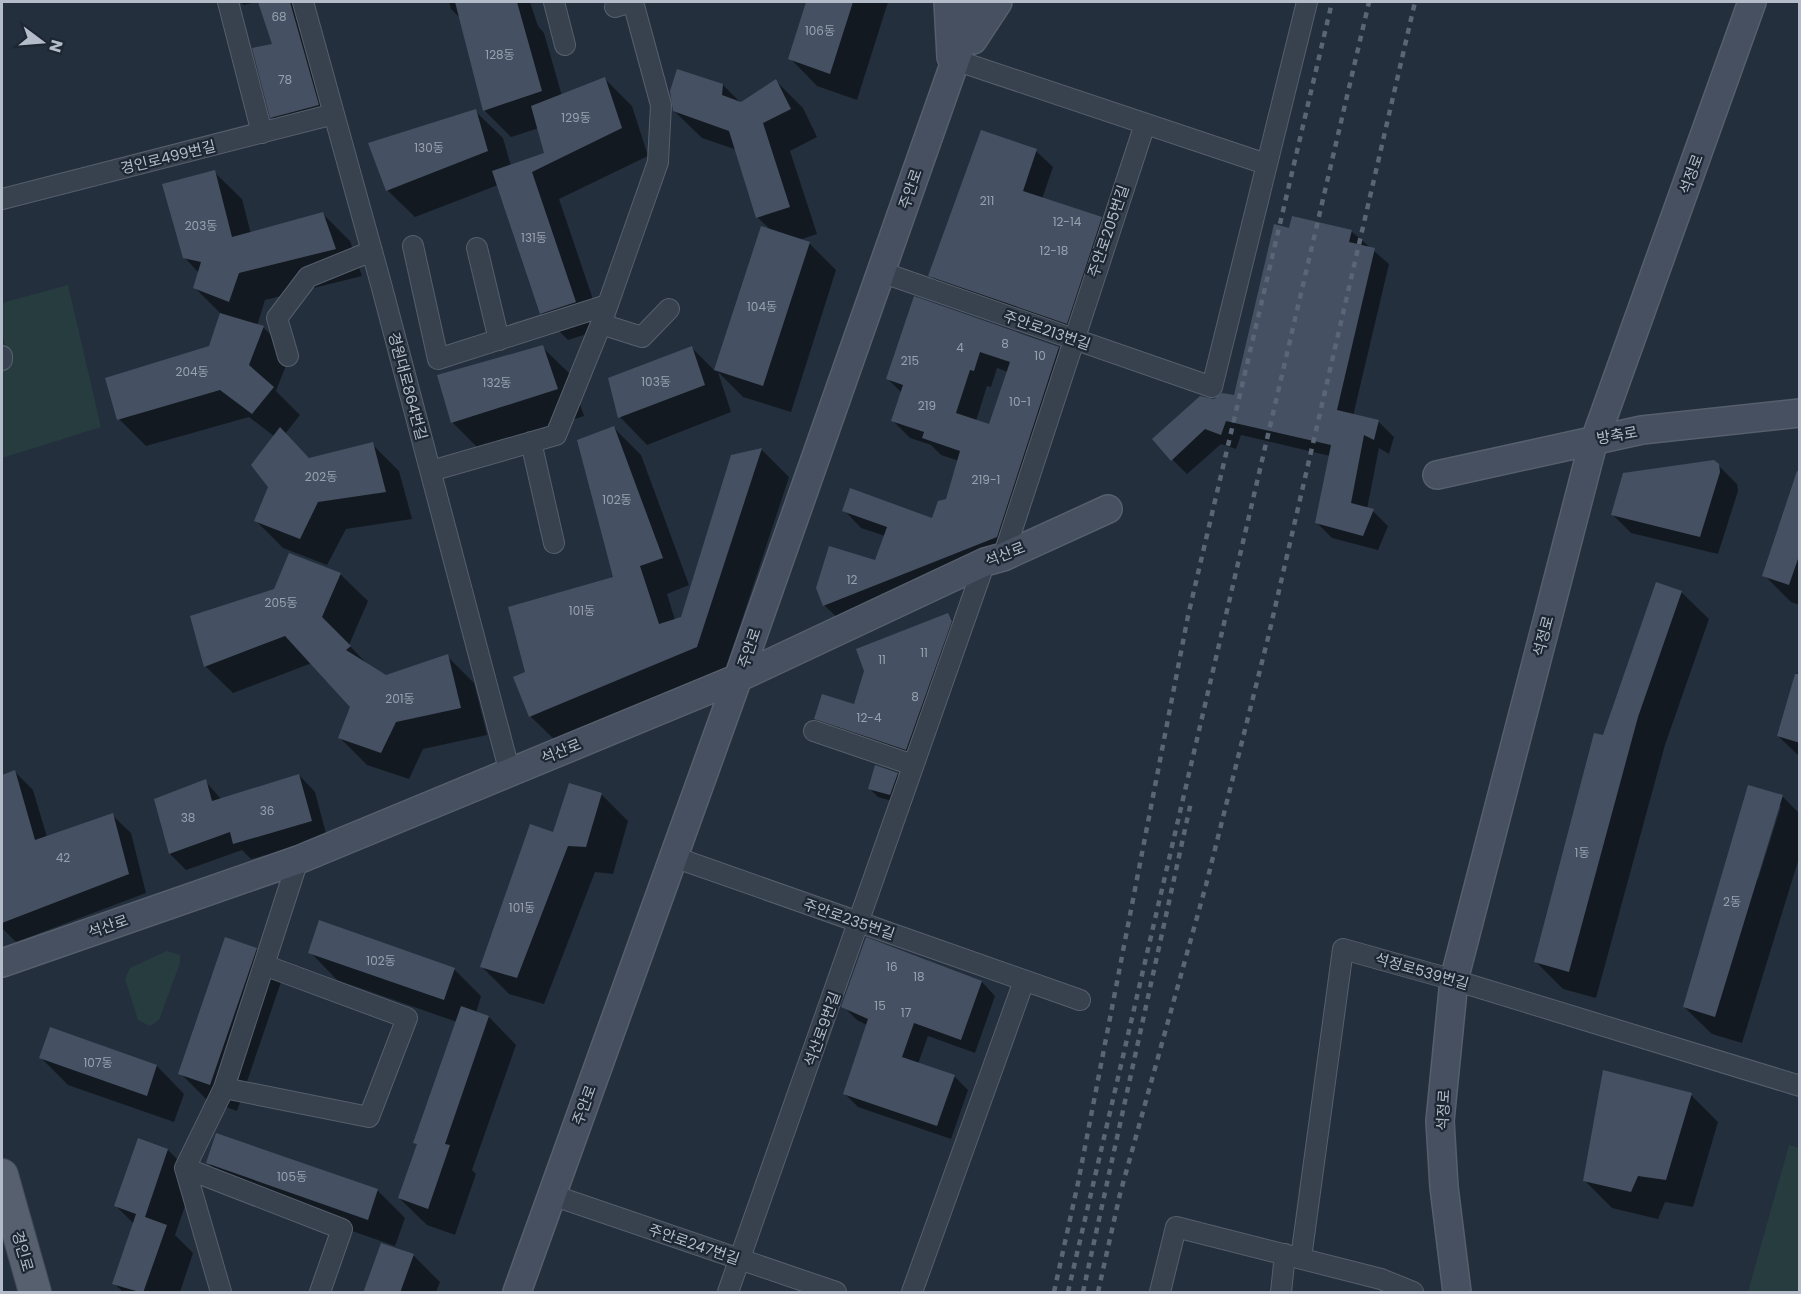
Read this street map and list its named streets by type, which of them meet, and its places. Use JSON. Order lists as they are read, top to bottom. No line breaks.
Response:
{"streets":{"main road":["석정로","주안로","방축로","석산로","경인로"],"street":["경인로499번길","주안로205번길","주안로213번길","경원대로864번길","주안로235번길","석정로539번길","석산로9번길","주안로247번길"]},"crossings":[["경인로499번길","경원대로864번길"],["석정로","방축로"],["석정로","석정로539번길"],["주안로","주안로213번길"],["주안로","석산로"],["주안로","주안로235번길"],["주안로","주안로247번길"],["주안로205번길","주안로213번길"],["주안로205번길","석산로"],["주안로205번길","석산로9번길"],["경원대로864번길","석산로"],["석산로","석산로9번길"],["주안로235번길","석산로9번길"],["석산로9번길","주안로247번길"]],"house_numbers":["68","106동","128동","78","129동","130동","211","12-14","203동","131동","12-18","104동","8","4","10","215","204동","103동","132동","10-1","219","202동","219-1","102동","12","205동","101동","11","11","8","201동","12-4","36","38","1동","42","2동","101동","102동","16","18","15","17","107동","105동"],"north":"right"}
